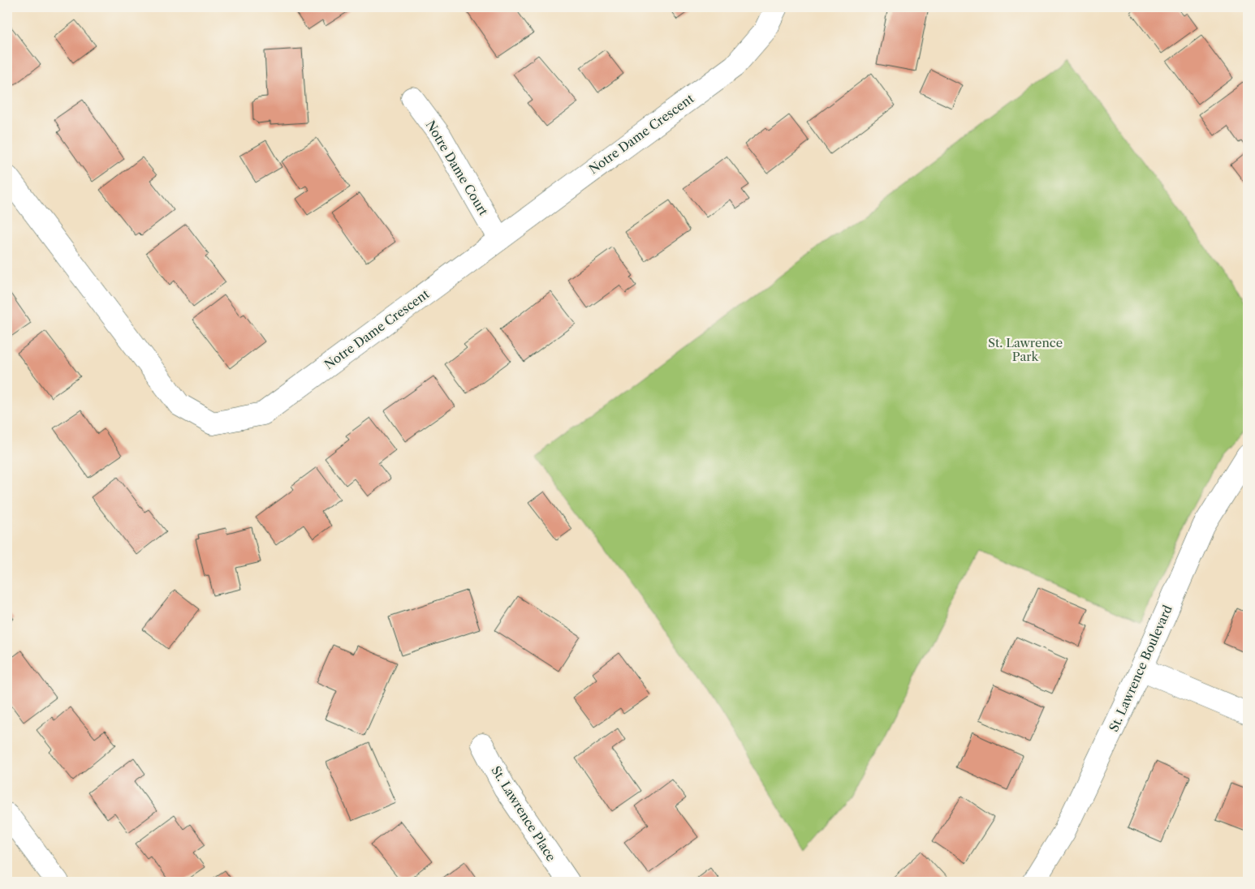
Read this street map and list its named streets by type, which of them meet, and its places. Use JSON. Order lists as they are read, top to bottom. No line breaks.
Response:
{"streets":{"street":["Notre Dame Crescent","Notre Dame Court","St. Lawrence Boulevard","St. Lawrence Place"]},"crossings":[["Notre Dame Crescent","Notre Dame Court"]],"parks":["St. Lawrence Park"]}
